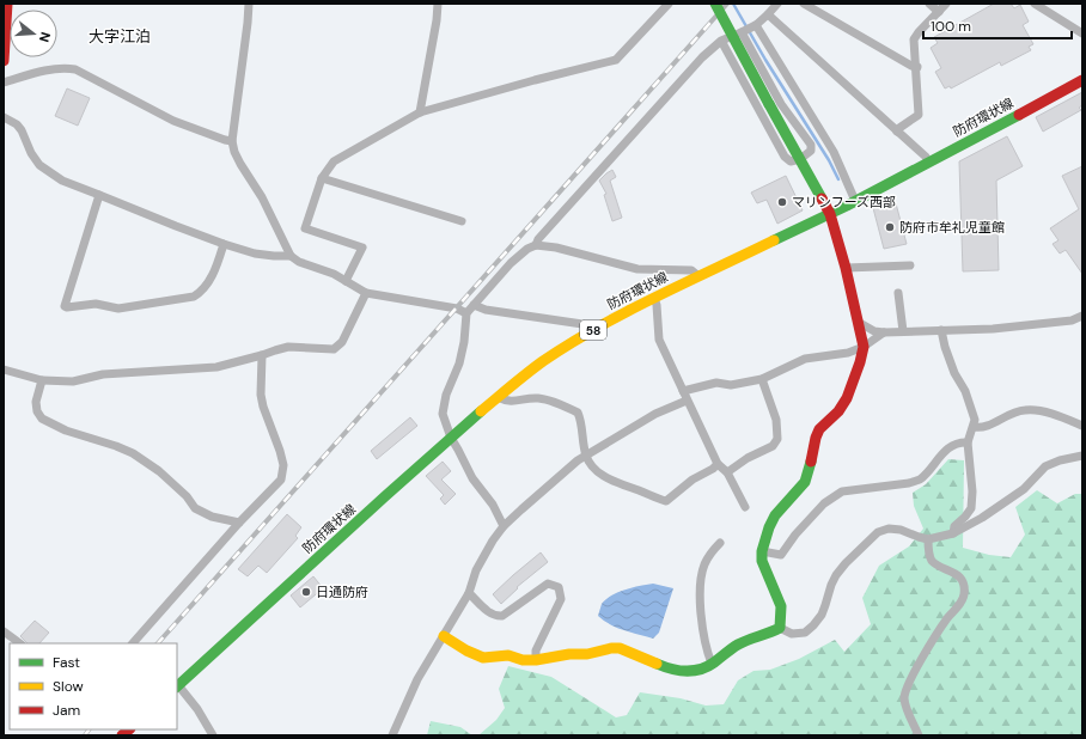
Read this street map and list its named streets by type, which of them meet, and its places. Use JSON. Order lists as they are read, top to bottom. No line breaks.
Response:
{"streets":{"street":["防府環状線","58"]},"districts":["大字江泊"],"places":["マリンフーズ西部","防府市牟礼児童館","日通防府"],"legend":["Fast","Slow","Jam"],"scale_bar":"100 m","north":"right"}
